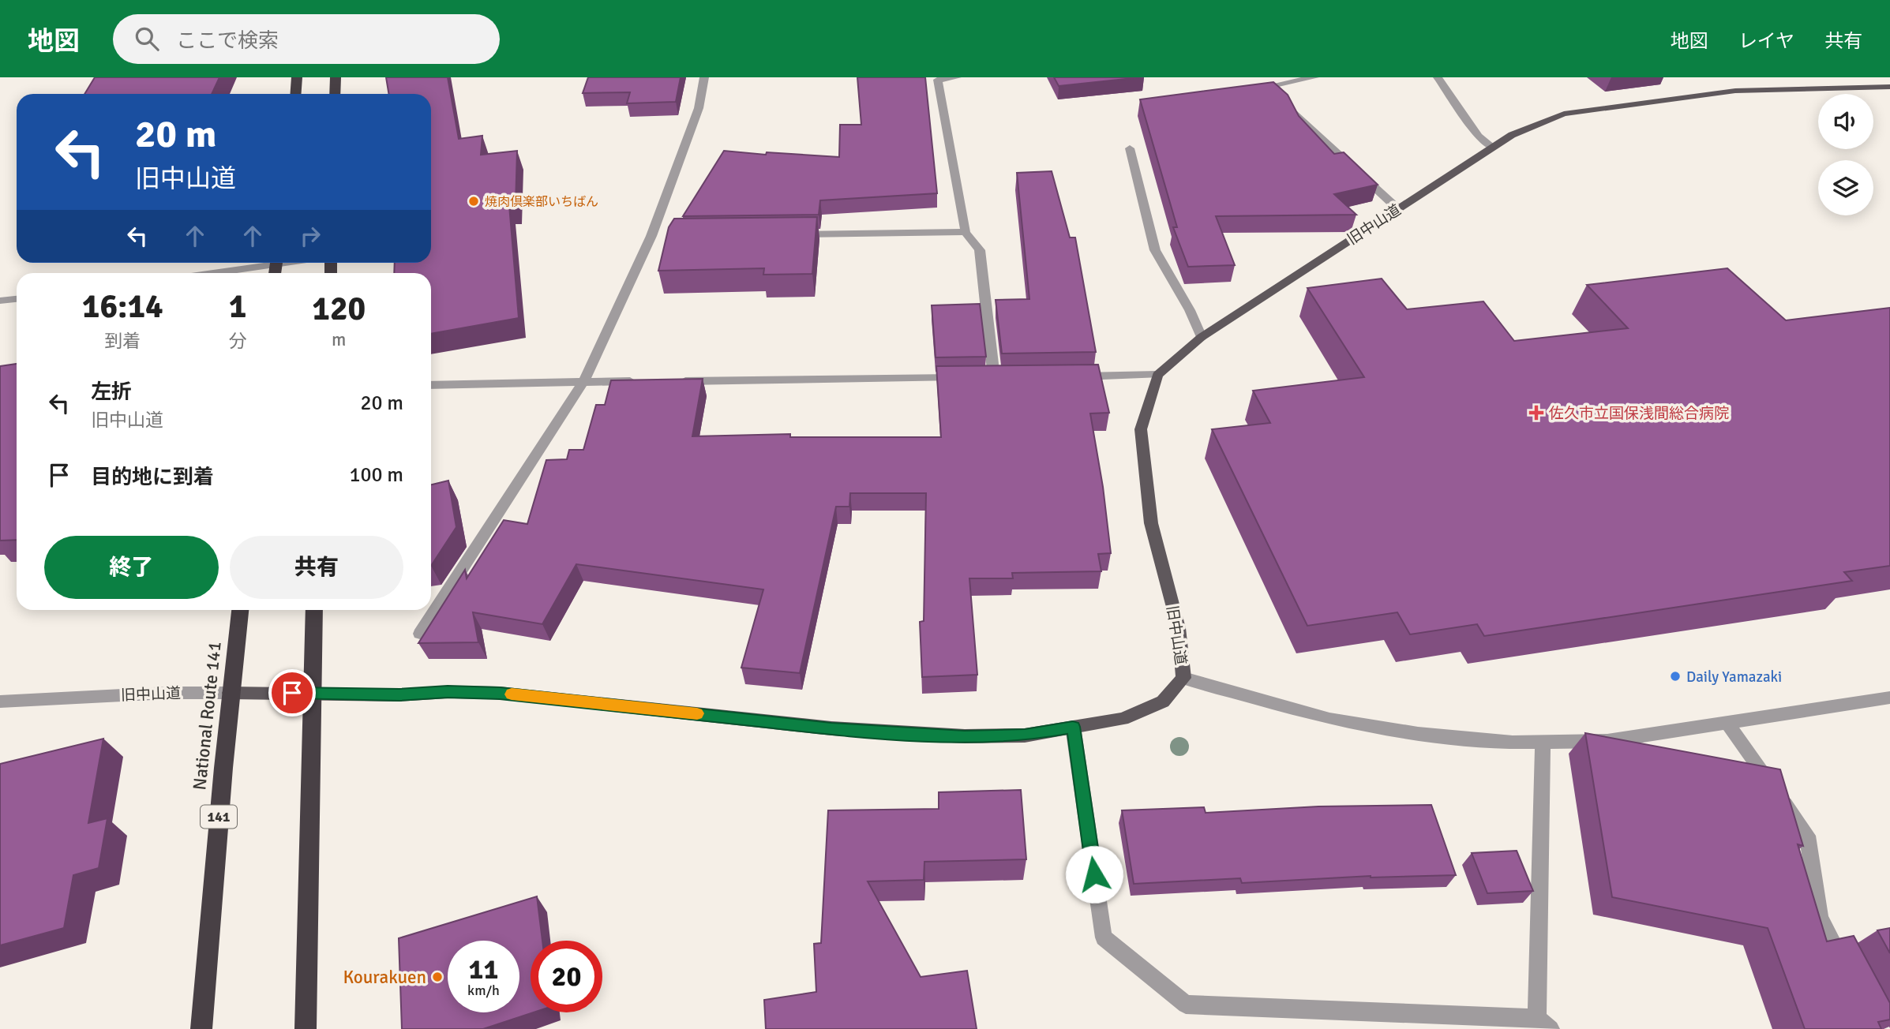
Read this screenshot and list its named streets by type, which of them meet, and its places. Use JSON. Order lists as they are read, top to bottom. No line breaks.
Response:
{"streets":{"highway":["National Route 141","141"],"main road":["旧中山道"]},"crossings":[["旧中山道","National Route 141"]],"places":{"other":["焼肉倶楽部いちばん","Daily Yamazaki","Kourakuen"],"health":["佐久市立国保浅間総合病院"]},"page":{"header":"地図","search":"ここで検索","nav":["地図","レイヤ","共有"],"turn":["20 m","旧中山道"],"eta":["16:14","到着","1","分","120","m"],"list":[{"name":"左折","note":"旧中山道","value":"20 m"},{"name":"目的地に到着","value":"100 m"}],"buttons":["終了","共有"],"speed":"11 km/h","limit":"20"}}
